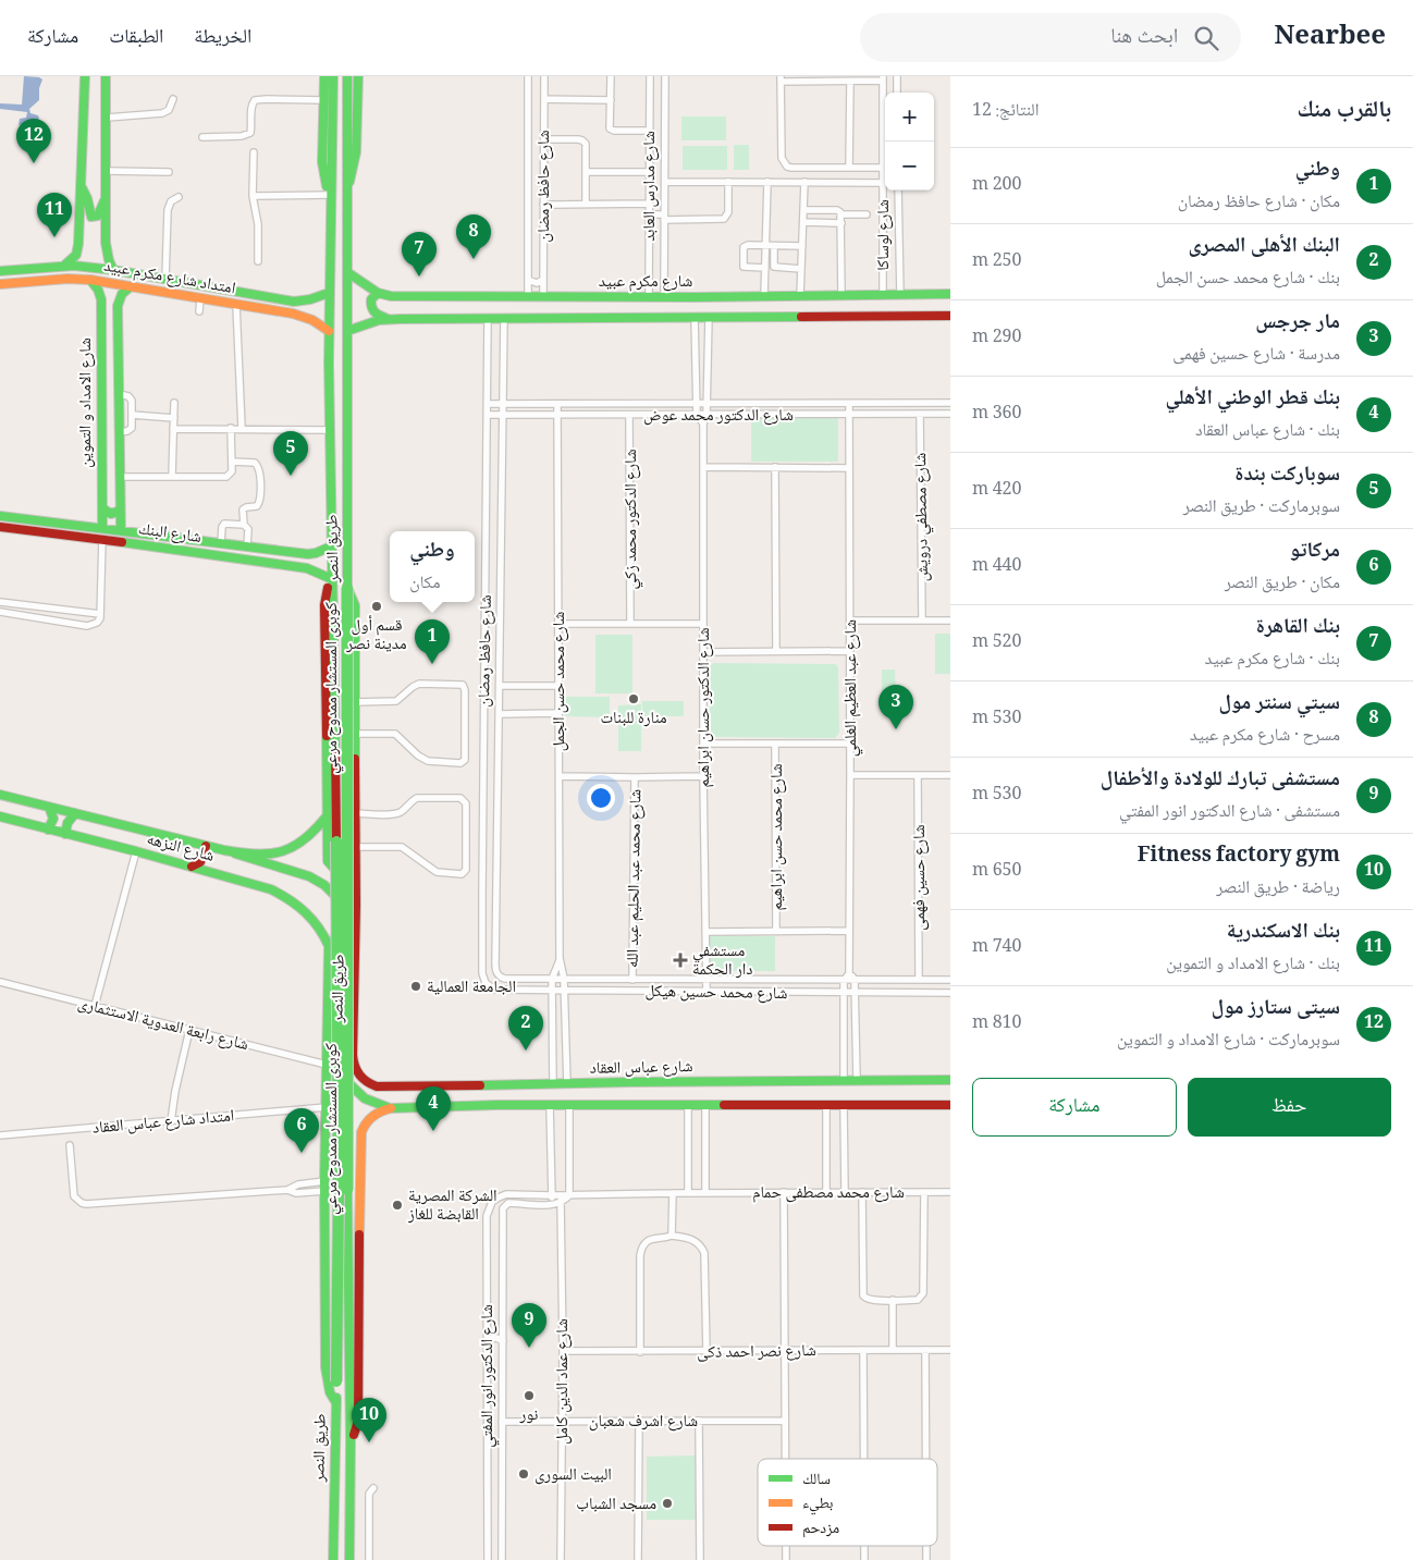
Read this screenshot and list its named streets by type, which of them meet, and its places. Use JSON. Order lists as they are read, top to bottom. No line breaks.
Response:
{"streets":{"main road":["امتداد شارع مكرم عبيد","شارع مكرم عبيد","شارع الامداد و التموين","شارع البنك","طريق النصر","كوبرى المستشار ممدوح مرعي","شارع النزهه","شارع عباس العقاد"],"street":["شارع حافظ رمضان","شارع مدارس العابد","شارع لوساكا","شارع الدكتور محمد عوض","شارع مصطفي درويش","شارع الدكتور محمد زكي","شارع محمد حسن الجمل","شارع عبد العظيم الغلمي","شارع الدكتور حسان ابراهيم","شارع محمد حسن ابراهيم","شارع حسين فهمى","شارع محمد عبد الحليم عبد الله","شارع محمد حسين هيكل","شارع رابعة العدوية الاستثمارى","امتداد شارع عباس العقاد","شارع محمد مصطفى حمام","شارع نصر احمد ذكى","شارع الدكتور انور المفتي","شارع عماد الدين كامل","شارع اشرف شعبان"]},"crossings":[["شارع حافظ رمضان","شارع مكرم عبيد"],["شارع حافظ رمضان","شارع الدكتور محمد عوض"],["شارع حافظ رمضان","شارع محمد حسين هيكل"],["شارع مدارس العابد","شارع مكرم عبيد"],["شارع لوساكا","شارع مكرم عبيد"],["امتداد شارع مكرم عبيد","شارع الامداد و التموين"],["امتداد شارع مكرم عبيد","طريق النصر"],["شارع مكرم عبيد","طريق النصر"],["شارع الامداد و التموين","شارع البنك"],["شارع الدكتور محمد عوض","شارع مصطفي درويش"],["شارع الدكتور محمد عوض","شارع الدكتور محمد زكي"],["شارع الدكتور محمد عوض","شارع محمد حسن الجمل"],["شارع الدكتور محمد عوض","شارع عبد العظيم الغلمي"],["شارع الدكتور محمد عوض","شارع الدكتور حسان ابراهيم"],["شارع البنك","طريق النصر"],["شارع البنك","كوبرى المستشار ممدوح مرعي"],["طريق النصر","كوبرى المستشار ممدوح مرعي"],["طريق النصر","شارع النزهه"],["طريق النصر","شارع رابعة العدوية الاستثمارى"],["طريق النصر","شارع عباس العقاد"],["طريق النصر","امتداد شارع عباس العقاد"],["شارع محمد حسن الجمل","شارع محمد حسين هيكل"],["شارع محمد حسن الجمل","شارع عباس العقاد"],["شارع الدكتور حسان ابراهيم","شارع محمد حسين هيكل"],["شارع حسين فهمى","شارع محمد حسين هيكل"],["شارع محمد عبد الحليم عبد الله","شارع محمد حسين هيكل"],["شارع نصر احمد ذكى","شارع عماد الدين كامل"],["شارع الدكتور انور المفتي","شارع عماد الدين كامل"],["شارع الدكتور انور المفتي","شارع اشرف شعبان"],["شارع عماد الدين كامل","شارع اشرف شعبان"]],"places":{"other":["قسم أول مدينة نصر","منارة للبنات","الجامعة العمالية","الشركة المصرية القابضة للغاز","نور","البيت السورى","مسجد الشباب"],"health":["مستشفي دار الحكمة"]},"legend":["سالك","بطيء","مزدحم"],"page":{"header":"Nearbee","search":"ابحث هنا","nav":["الخريطة","الطبقات","مشاركة"],"heading":["بالقرب منك","النتائج: 12"],"map_buttons":["+","−"],"pins":["12","11","8","7","5","1","3","2","4","6","9","10"],"list":[{"mark":"1","name":"وطني","note":"مكان · شارع حافظ رمضان","value":"200 m"},{"mark":"2","name":"البنك الأهلى المصرى","note":"بنك · شارع محمد حسن الجمل","value":"250 m"},{"mark":"3","name":"مار جرجس","note":"مدرسة · شارع حسين فهمى","value":"290 m"},{"mark":"4","name":"بنك قطر الوطني الأهلي","note":"بنك · شارع عباس العقاد","value":"360 m"},{"mark":"5","name":"سوباركت بندة","note":"سوبرماركت · طريق النصر","value":"420 m"},{"mark":"6","name":"مركاتو","note":"مكان · طريق النصر","value":"440 m"},{"mark":"7","name":"بنك القاهرة","note":"بنك · شارع مكرم عبيد","value":"520 m"},{"mark":"8","name":"سيتي سنتر مول","note":"مسرح · شارع مكرم عبيد","value":"530 m"},{"mark":"9","name":"مستشفى تبارك للولادة والأطفال","note":"مستشفى · شارع الدكتور انور المفتي","value":"530 m"},{"mark":"10","name":"Fitness factory gym","note":"رياضة · طريق النصر","value":"650 m"},{"mark":"11","name":"بنك الاسكندرية","note":"بنك · شارع الامداد و التموين","value":"740 m"},{"mark":"12","name":"سيتى ستارز مول","note":"سوبرماركت · شارع الامداد و التموين","value":"810 m"}],"popup":["وطني","مكان"],"buttons":["حفظ","مشاركة"]}}
